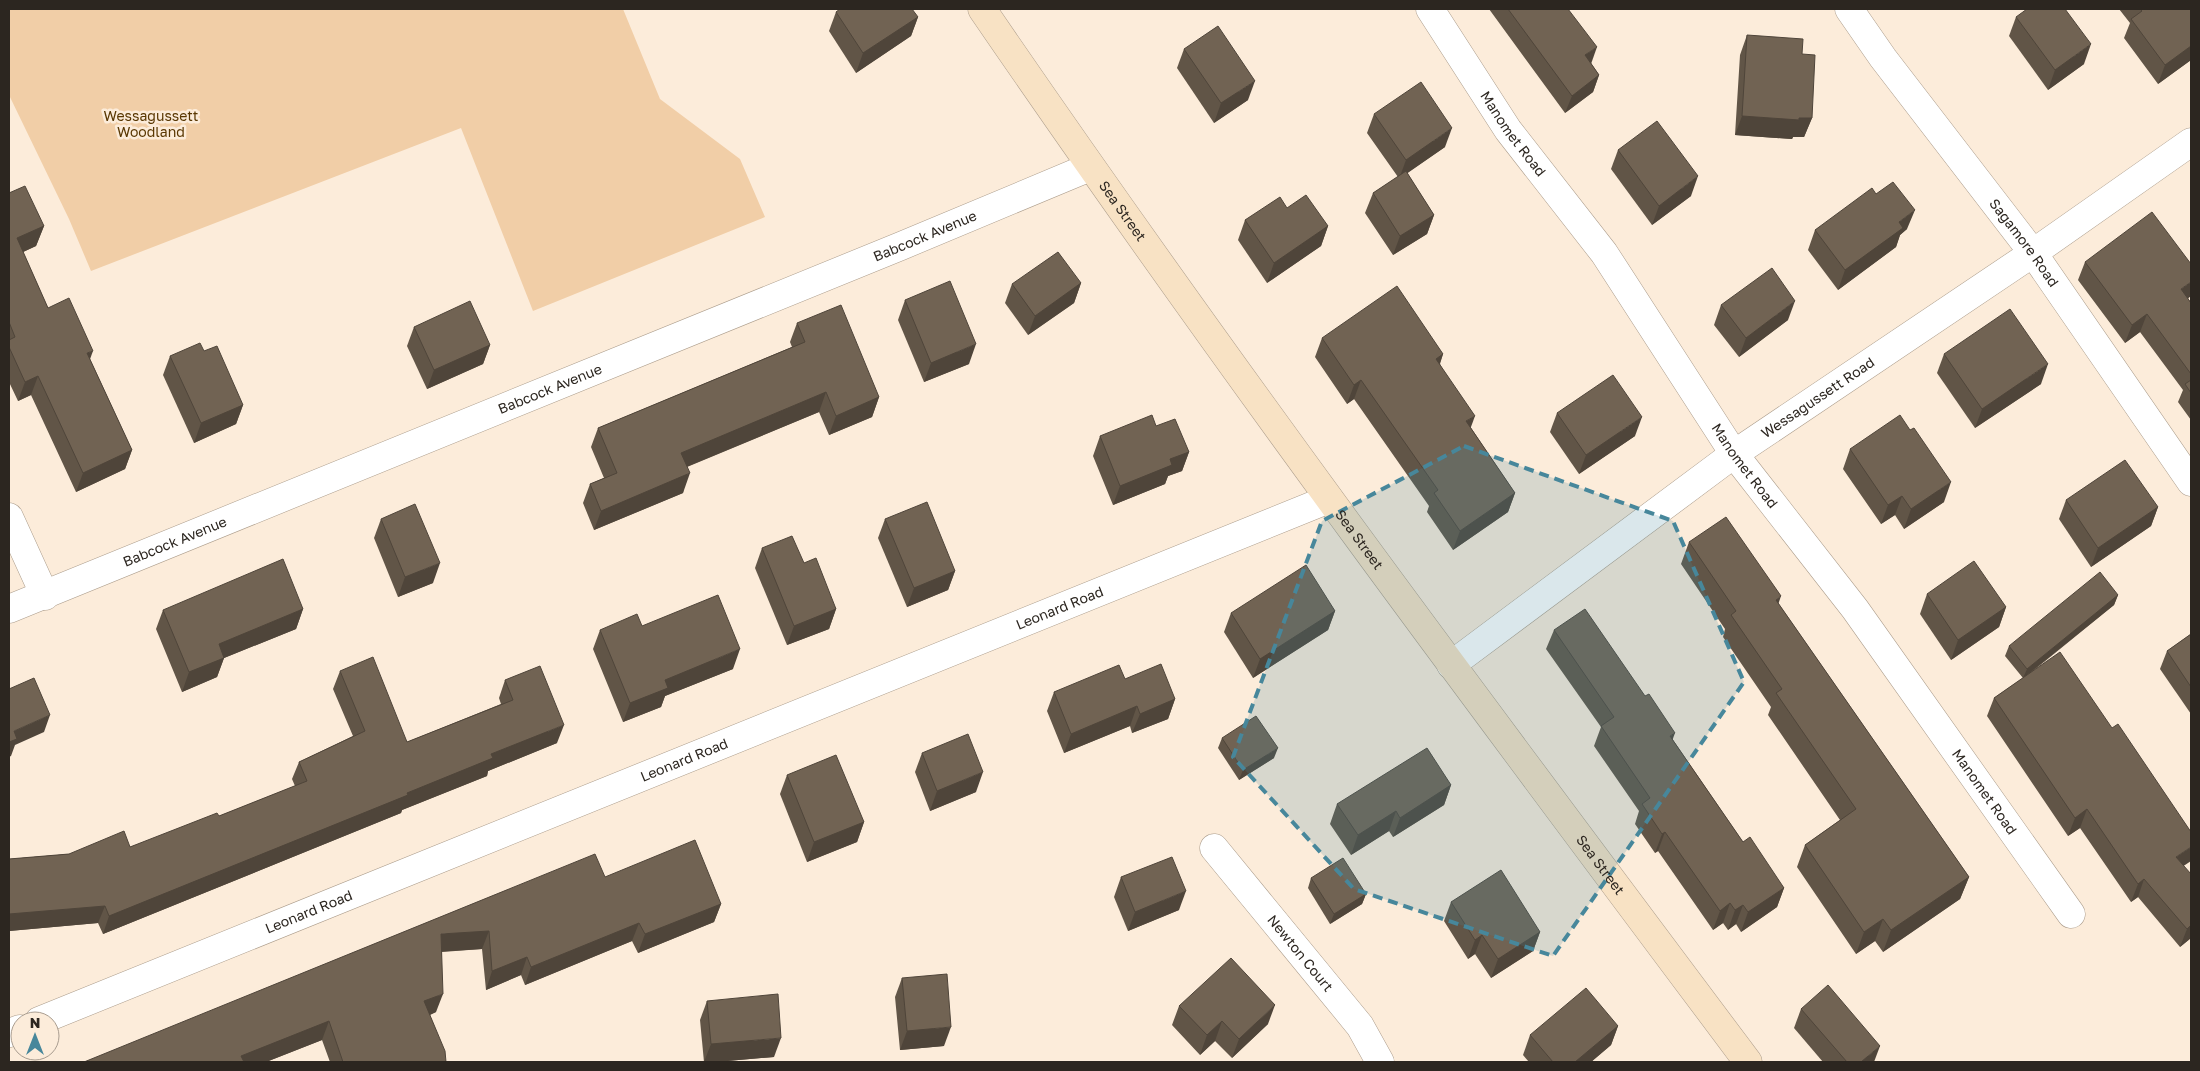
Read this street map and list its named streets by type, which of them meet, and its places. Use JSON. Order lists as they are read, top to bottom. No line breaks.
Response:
{"streets":{"street":["Manomet Road","Sea Street","Babcock Avenue","Sagamore Road","Wessagussett Road","Leonard Road","Newton Court"]},"crossings":[["Manomet Road","Wessagussett Road"],["Sea Street","Babcock Avenue"],["Sea Street","Wessagussett Road"],["Sea Street","Leonard Road"],["Sagamore Road","Wessagussett Road"]],"parks":["Wessagussett Woodland"],"north":"top"}
